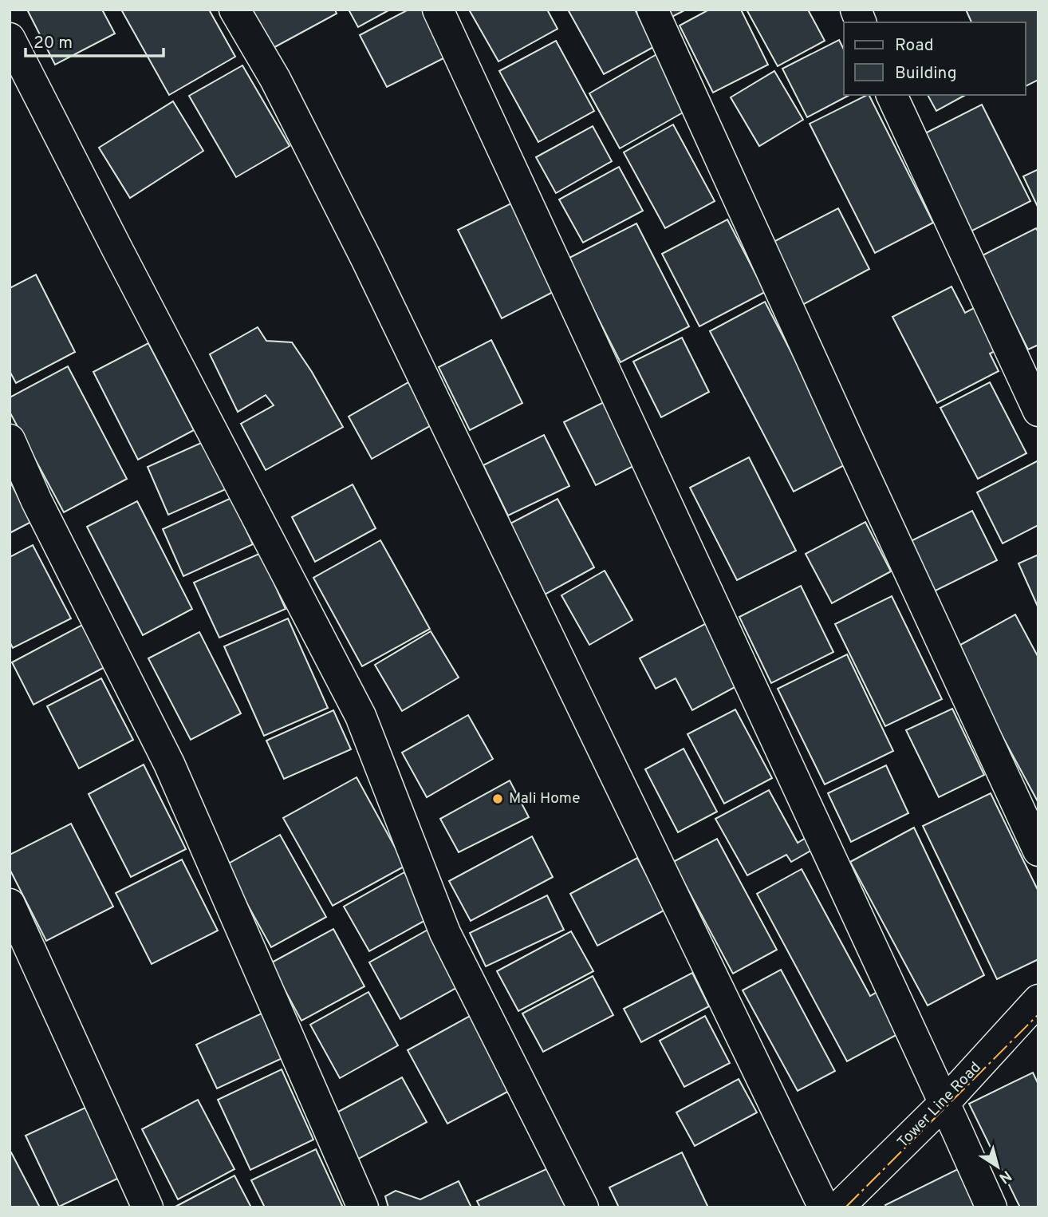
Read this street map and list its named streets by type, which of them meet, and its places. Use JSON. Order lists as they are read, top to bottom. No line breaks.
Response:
{"streets":{"street":["Tower Line Road"]},"places":["Mali Home"],"legend":["Road","Building"],"scale_bar":"20 m","north":"bottom right"}
